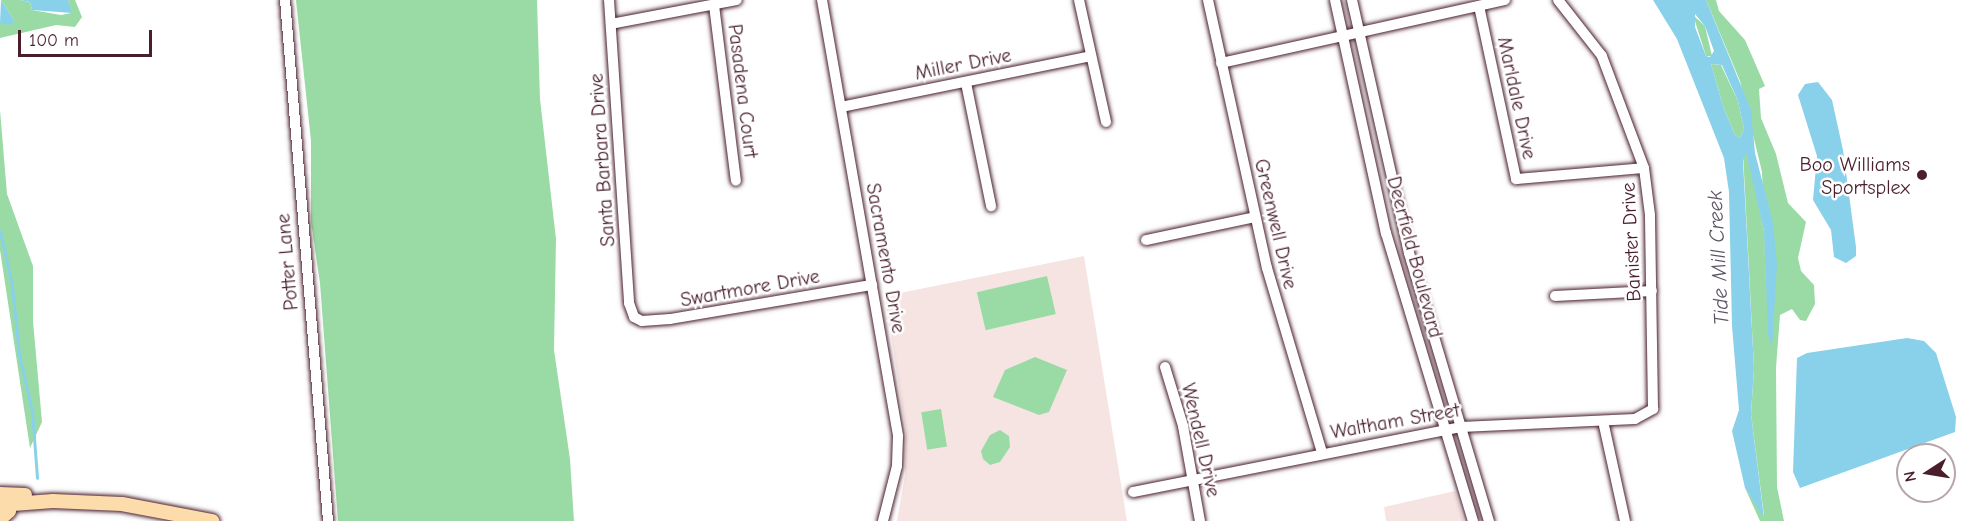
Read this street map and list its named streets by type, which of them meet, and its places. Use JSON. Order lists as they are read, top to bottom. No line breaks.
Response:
{"streets":{"street":["Miller Drive","Pasadena Court","Marldale Drive","Santa Barbara Drive","Greenwell Drive","Banister Drive","Deerfield Boulevard","Sacramento Drive","Potter Lane","Swartmore Drive","Waltham Street","Wendell Drive"]},"crossings":[["Miller Drive","Sacramento Drive"],["Marldale Drive","Banister Drive"],["Santa Barbara Drive","Swartmore Drive"],["Greenwell Drive","Waltham Street"],["Banister Drive","Waltham Street"],["Deerfield Boulevard","Waltham Street"],["Sacramento Drive","Swartmore Drive"],["Waltham Street","Wendell Drive"]],"water":["Tide Mill Creek"],"places":["Boo Williams Sportsplex"],"scale_bar":"100 m","north":"left"}
